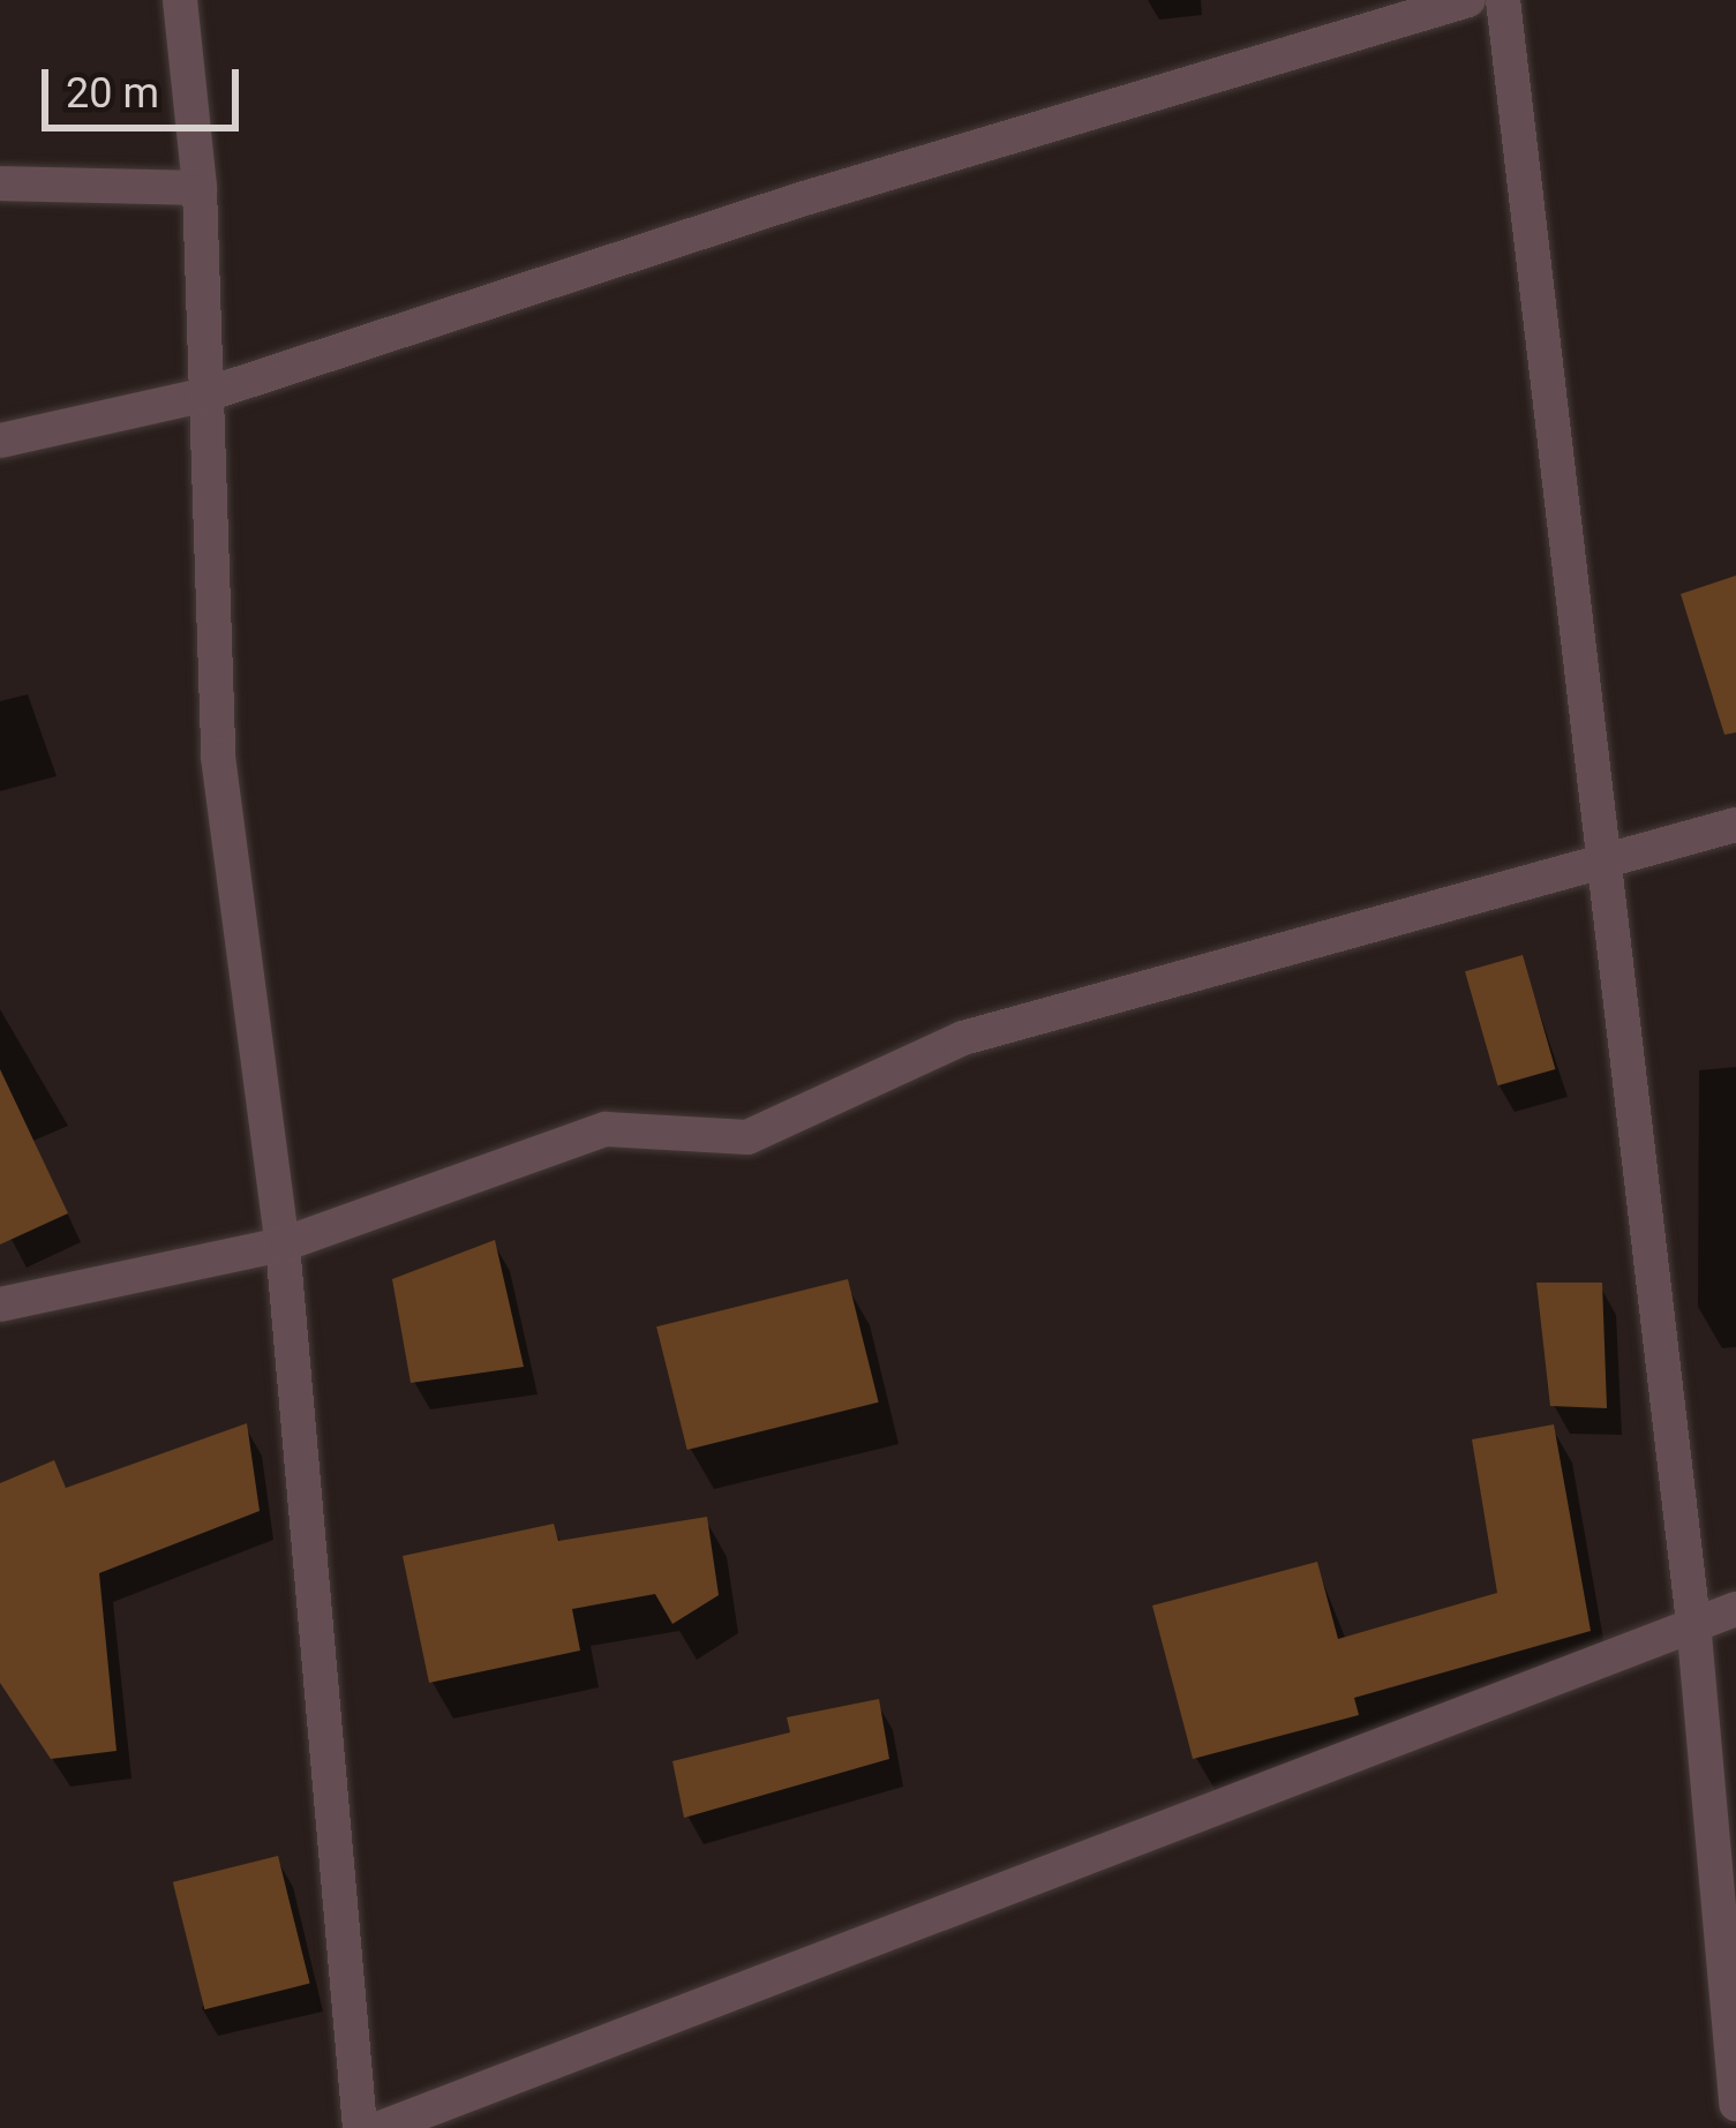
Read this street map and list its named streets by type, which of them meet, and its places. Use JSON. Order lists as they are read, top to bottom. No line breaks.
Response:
{"scale_bar":"20 m"}
